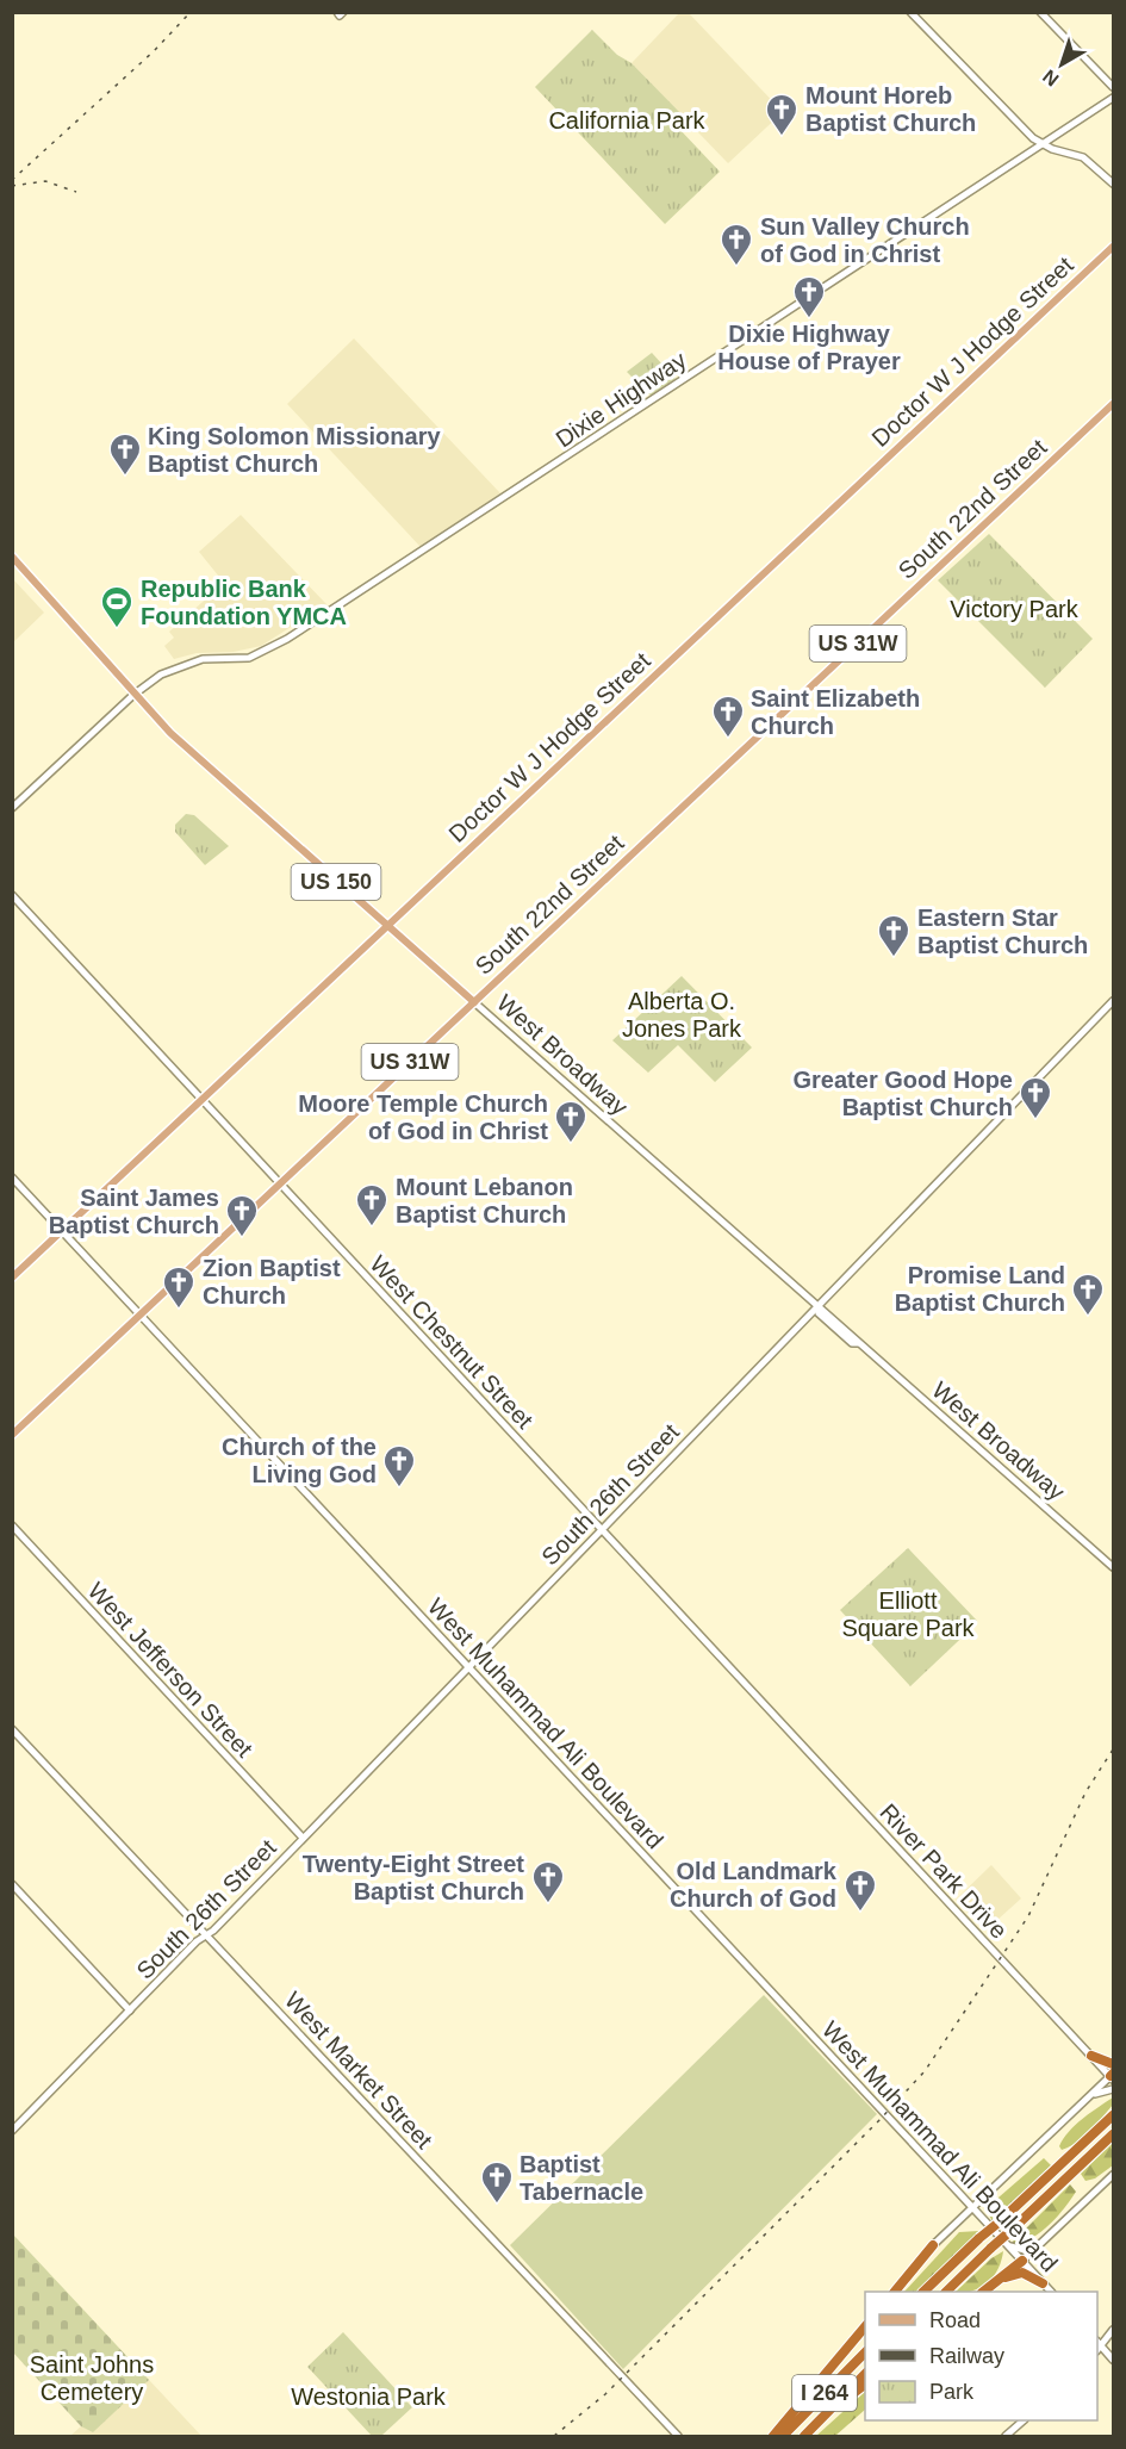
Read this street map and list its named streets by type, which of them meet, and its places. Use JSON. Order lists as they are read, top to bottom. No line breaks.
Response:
{"streets":{"highway":["I 264"],"main road":["Doctor W J Hodge Street","South 22nd Street","US 31W","US 150","West Broadway"],"street":["Dixie Highway","West Chestnut Street","South 26th Street","West Jefferson Street","West Muhammad Ali Boulevard","River Park Drive","West Market Street"]},"crossings":[["Doctor W J Hodge Street","West Broadway"],["Doctor W J Hodge Street","West Chestnut Street"],["Doctor W J Hodge Street","West Muhammad Ali Boulevard"],["Dixie Highway","West Broadway"],["South 22nd Street","West Broadway"],["South 22nd Street","West Chestnut Street"],["South 22nd Street","West Muhammad Ali Boulevard"],["West Broadway","South 26th Street"],["West Chestnut Street","South 26th Street"],["West Chestnut Street","River Park Drive"],["South 26th Street","West Jefferson Street"],["South 26th Street","West Muhammad Ali Boulevard"],["South 26th Street","West Market Street"]],"parks":["California Park","Victory Park","Alberta O. Jones Park","Elliott Square Park","Saint Johns Cemetery","Westonia Park"],"places":{"church":["Mount Horeb Baptist Church","Sun Valley Church of God in Christ","Dixie Highway House of Prayer","King Solomon Missionary Baptist Church","Saint Elizabeth Church","Eastern Star Baptist Church","Greater Good Hope Baptist Church","Moore Temple Church of God in Christ","Mount Lebanon Baptist Church","Saint James Baptist Church","Zion Baptist Church","Promise Land Baptist Church","Church of the Living God","Twenty-Eight Street Baptist Church","Old Landmark Church of God","Baptist Tabernacle"],"sports":["Republic Bank Foundation YMCA"]},"legend":["Road","Railway","Park"],"north":"bottom left"}
